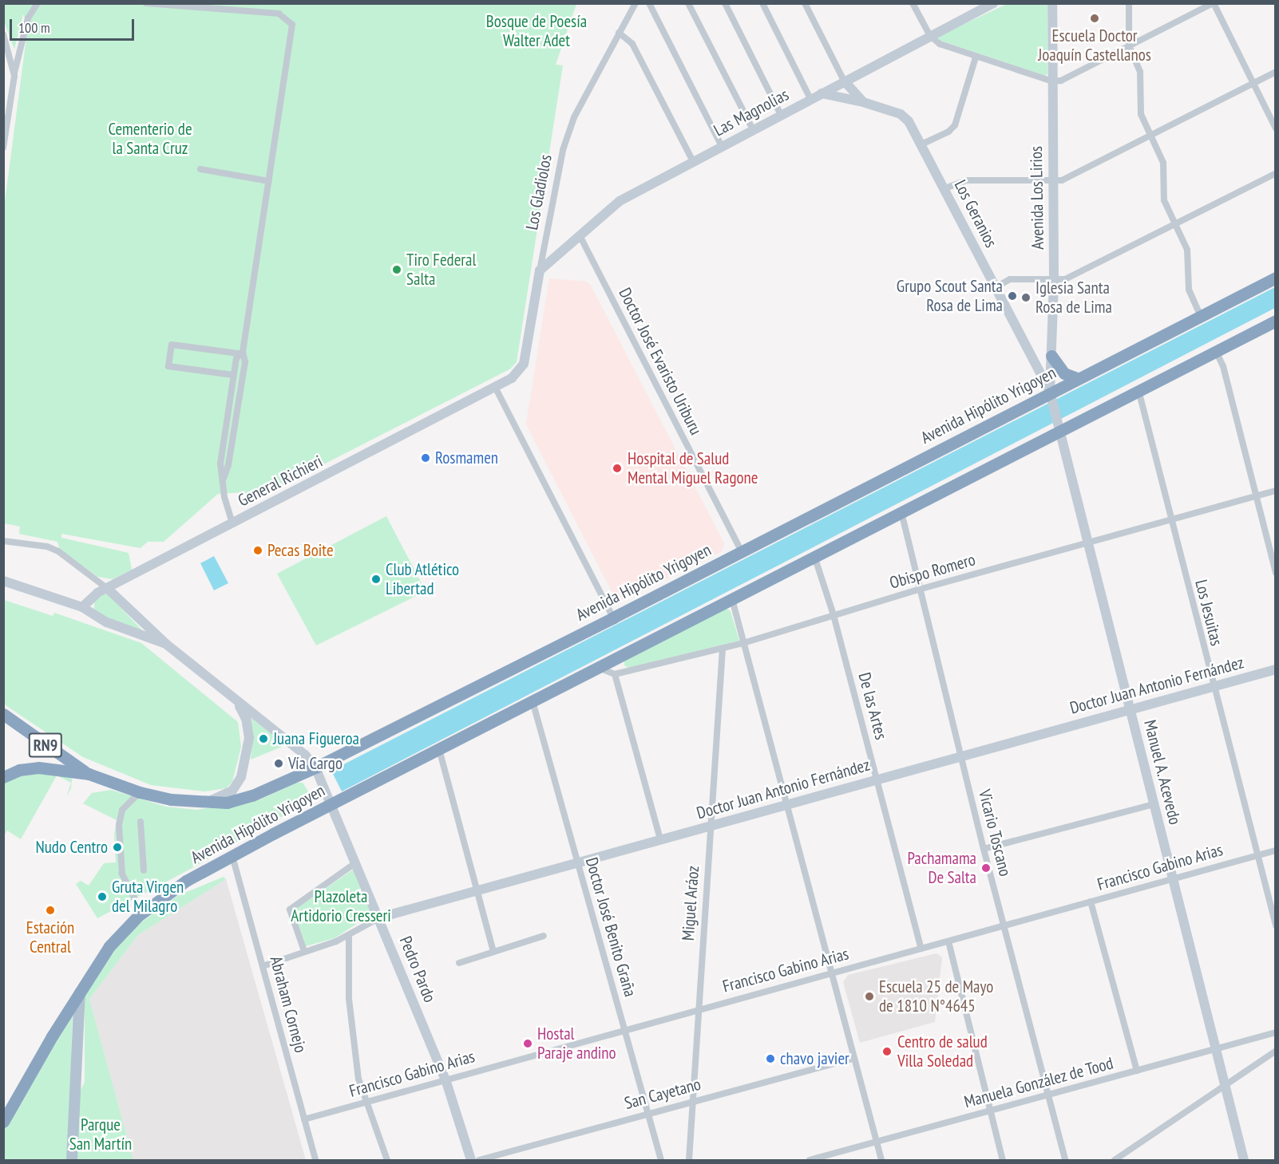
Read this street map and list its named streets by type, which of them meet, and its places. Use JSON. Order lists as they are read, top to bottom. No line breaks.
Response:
{"streets":{"highway":["Avenida Hipólito Yrigoyen","RN9"],"street":["Las Magnolias","Los Gladiolos","Avenida Los Lirios","Los Geranios","Doctor José Evaristo Uriburu","General Richieri","Obispo Romero","Los Jesuitas","Doctor Juan Antonio Fernández","De las Artes","Manuel A. Acevedo","Vicario Toscano","Francisco Gabino Arias","Miguel Aráoz","Doctor José Benito Graña","Pedro Pardo","Abraham Cornejo","Manuela González de Tood","San Cayetano"]},"crossings":[["Las Magnolias","Los Gladiolos"],["Las Magnolias","Los Geranios"],["Las Magnolias","Doctor José Evaristo Uriburu"],["Los Gladiolos","General Richieri"],["Avenida Los Lirios","Los Geranios"],["Avenida Los Lirios","Avenida Hipólito Yrigoyen"],["Avenida Los Lirios","Manuel A. Acevedo"],["Los Geranios","Avenida Hipólito Yrigoyen"],["Los Geranios","Manuel A. Acevedo"],["Doctor José Evaristo Uriburu","Avenida Hipólito Yrigoyen"],["Avenida Hipólito Yrigoyen","Los Jesuitas"],["Avenida Hipólito Yrigoyen","De las Artes"],["Avenida Hipólito Yrigoyen","RN9"],["Avenida Hipólito Yrigoyen","Manuel A. Acevedo"],["Avenida Hipólito Yrigoyen","Vicario Toscano"],["Avenida Hipólito Yrigoyen","Doctor José Benito Graña"],["Avenida Hipólito Yrigoyen","Pedro Pardo"],["Avenida Hipólito Yrigoyen","Abraham Cornejo"],["Obispo Romero","Los Jesuitas"],["Obispo Romero","De las Artes"],["Obispo Romero","Manuel A. Acevedo"],["Obispo Romero","Vicario Toscano"],["Obispo Romero","Miguel Aráoz"],["Los Jesuitas","Doctor Juan Antonio Fernández"],["Los Jesuitas","Francisco Gabino Arias"],["Doctor Juan Antonio Fernández","De las Artes"],["Doctor Juan Antonio Fernández","Manuel A. Acevedo"],["Doctor Juan Antonio Fernández","Vicario Toscano"],["Doctor Juan Antonio Fernández","Miguel Aráoz"],["Doctor Juan Antonio Fernández","Doctor José Benito Graña"],["Doctor Juan Antonio Fernández","Pedro Pardo"],["Doctor Juan Antonio Fernández","Abraham Cornejo"],["De las Artes","Francisco Gabino Arias"],["Manuel A. Acevedo","Francisco Gabino Arias"],["Manuel A. Acevedo","Manuela González de Tood"],["Vicario Toscano","Francisco Gabino Arias"],["Vicario Toscano","Manuela González de Tood"],["Francisco Gabino Arias","Miguel Aráoz"],["Francisco Gabino Arias","Doctor José Benito Graña"],["Francisco Gabino Arias","Pedro Pardo"],["Francisco Gabino Arias","Abraham Cornejo"],["Miguel Aráoz","San Cayetano"],["Doctor José Benito Graña","San Cayetano"]],"parks":["Bosque de Poesía Walter Adet","Cementerio de la Santa Cruz","Plazoleta Artidorio Cresseri","Parque San Martín"],"places":["Escuela Doctor Joaquín Castellanos","Tiro Federal Salta","Grupo Scout Santa Rosa de Lima","Iglesia Santa Rosa de Lima","Rosmamen","Hospital de Salud Mental Miguel Ragone","Pecas Boite","Club Atlético Libertad","Juana Figueroa","Vía Cargo","Nudo Centro","Pachamama De Salta","Gruta Virgen del Milagro","Estación Central","Escuela 25 de Mayo de 1810 N°4645","Hostal Paraje andino","Centro de salud Villa Soledad","chavo javier"],"scale_bar":"100 m"}
